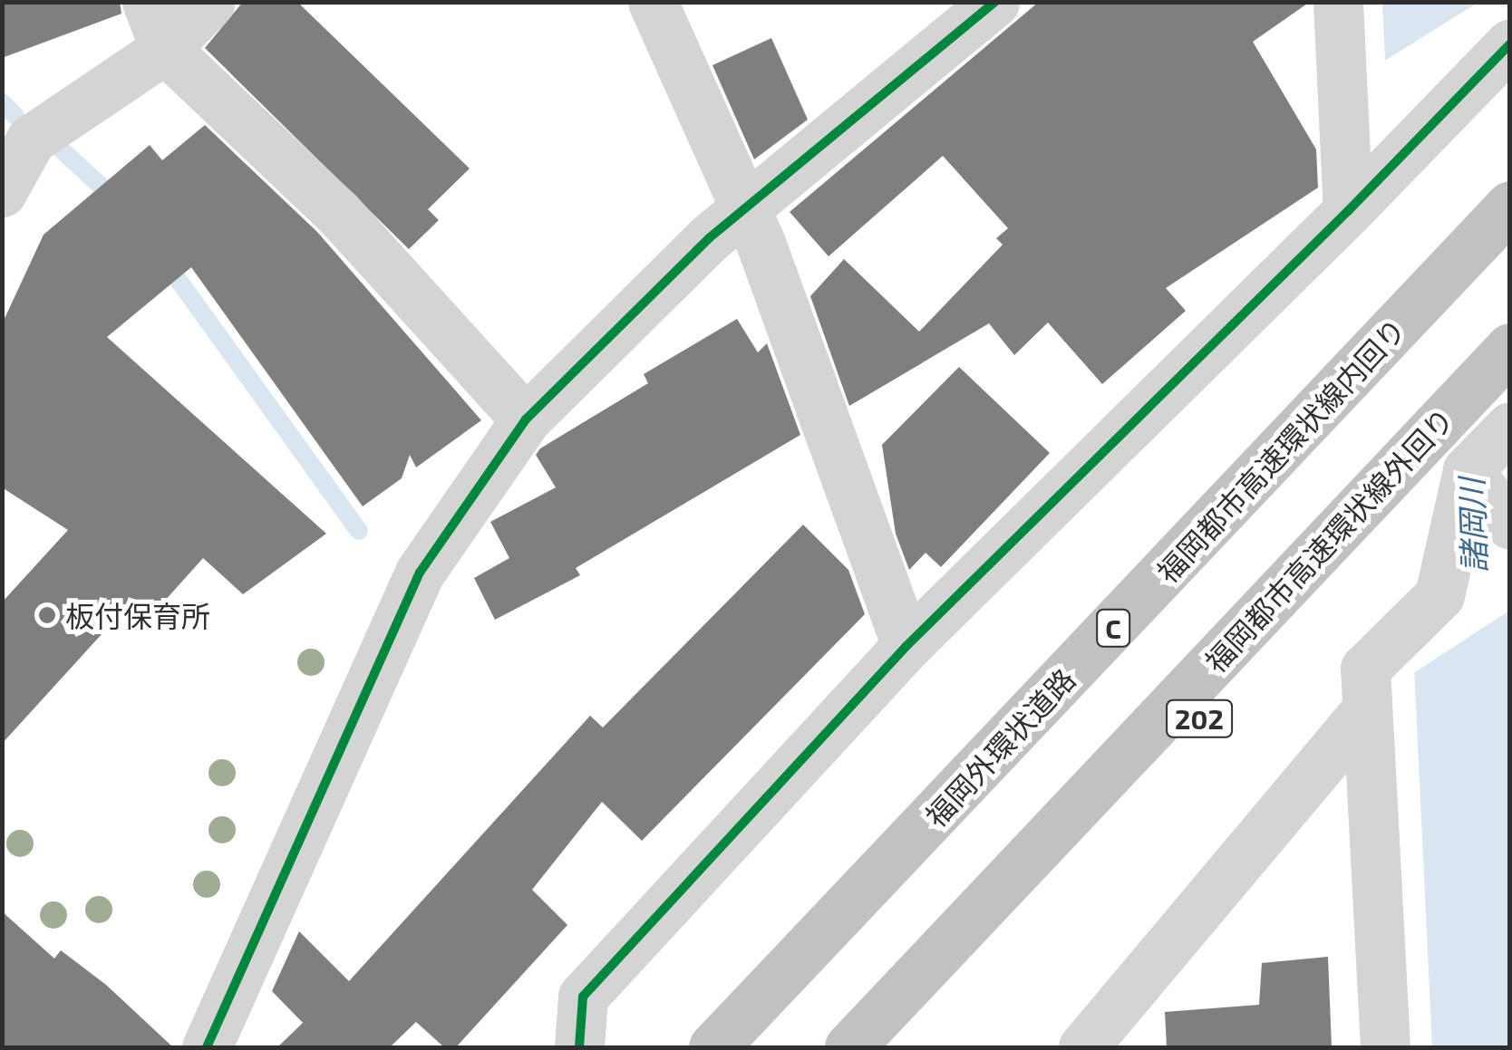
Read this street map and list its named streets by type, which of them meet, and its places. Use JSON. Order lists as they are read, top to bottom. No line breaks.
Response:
{"streets":{"highway":["福岡都市高速環状線内回り","福岡都市高速環状線外回り","C","202"]},"water":["諸岡川"],"places":["板付保育所"]}
